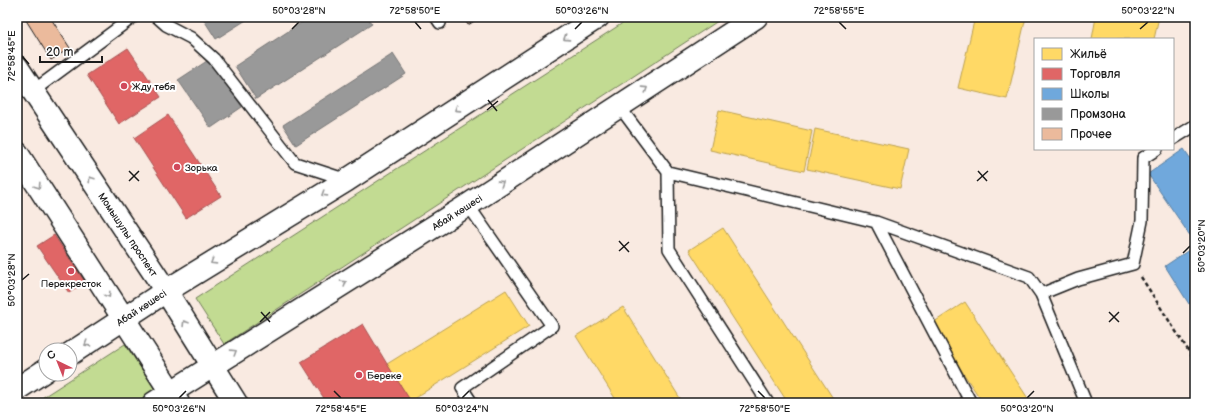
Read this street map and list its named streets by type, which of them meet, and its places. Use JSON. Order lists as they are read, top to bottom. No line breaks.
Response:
{"streets":{"street":["Абай көшесі","Момышулы проспект"]},"crossings":[["Абай көшесі","Момышулы проспект"]],"places":["Жду тебя","Зорька","Перекресток","Береке"],"legend":["Жильё","Торговля","Школы","Промзона","Прочее"],"scale_bar":"20 m","north":"top left","coordinates":["50°03'28\"N","72°58'50\"E","50°03'26\"N","72°58'55\"E","50°03'22\"N","72°58'45\"E","50°03'20\"N","50°03'24\"N"]}
